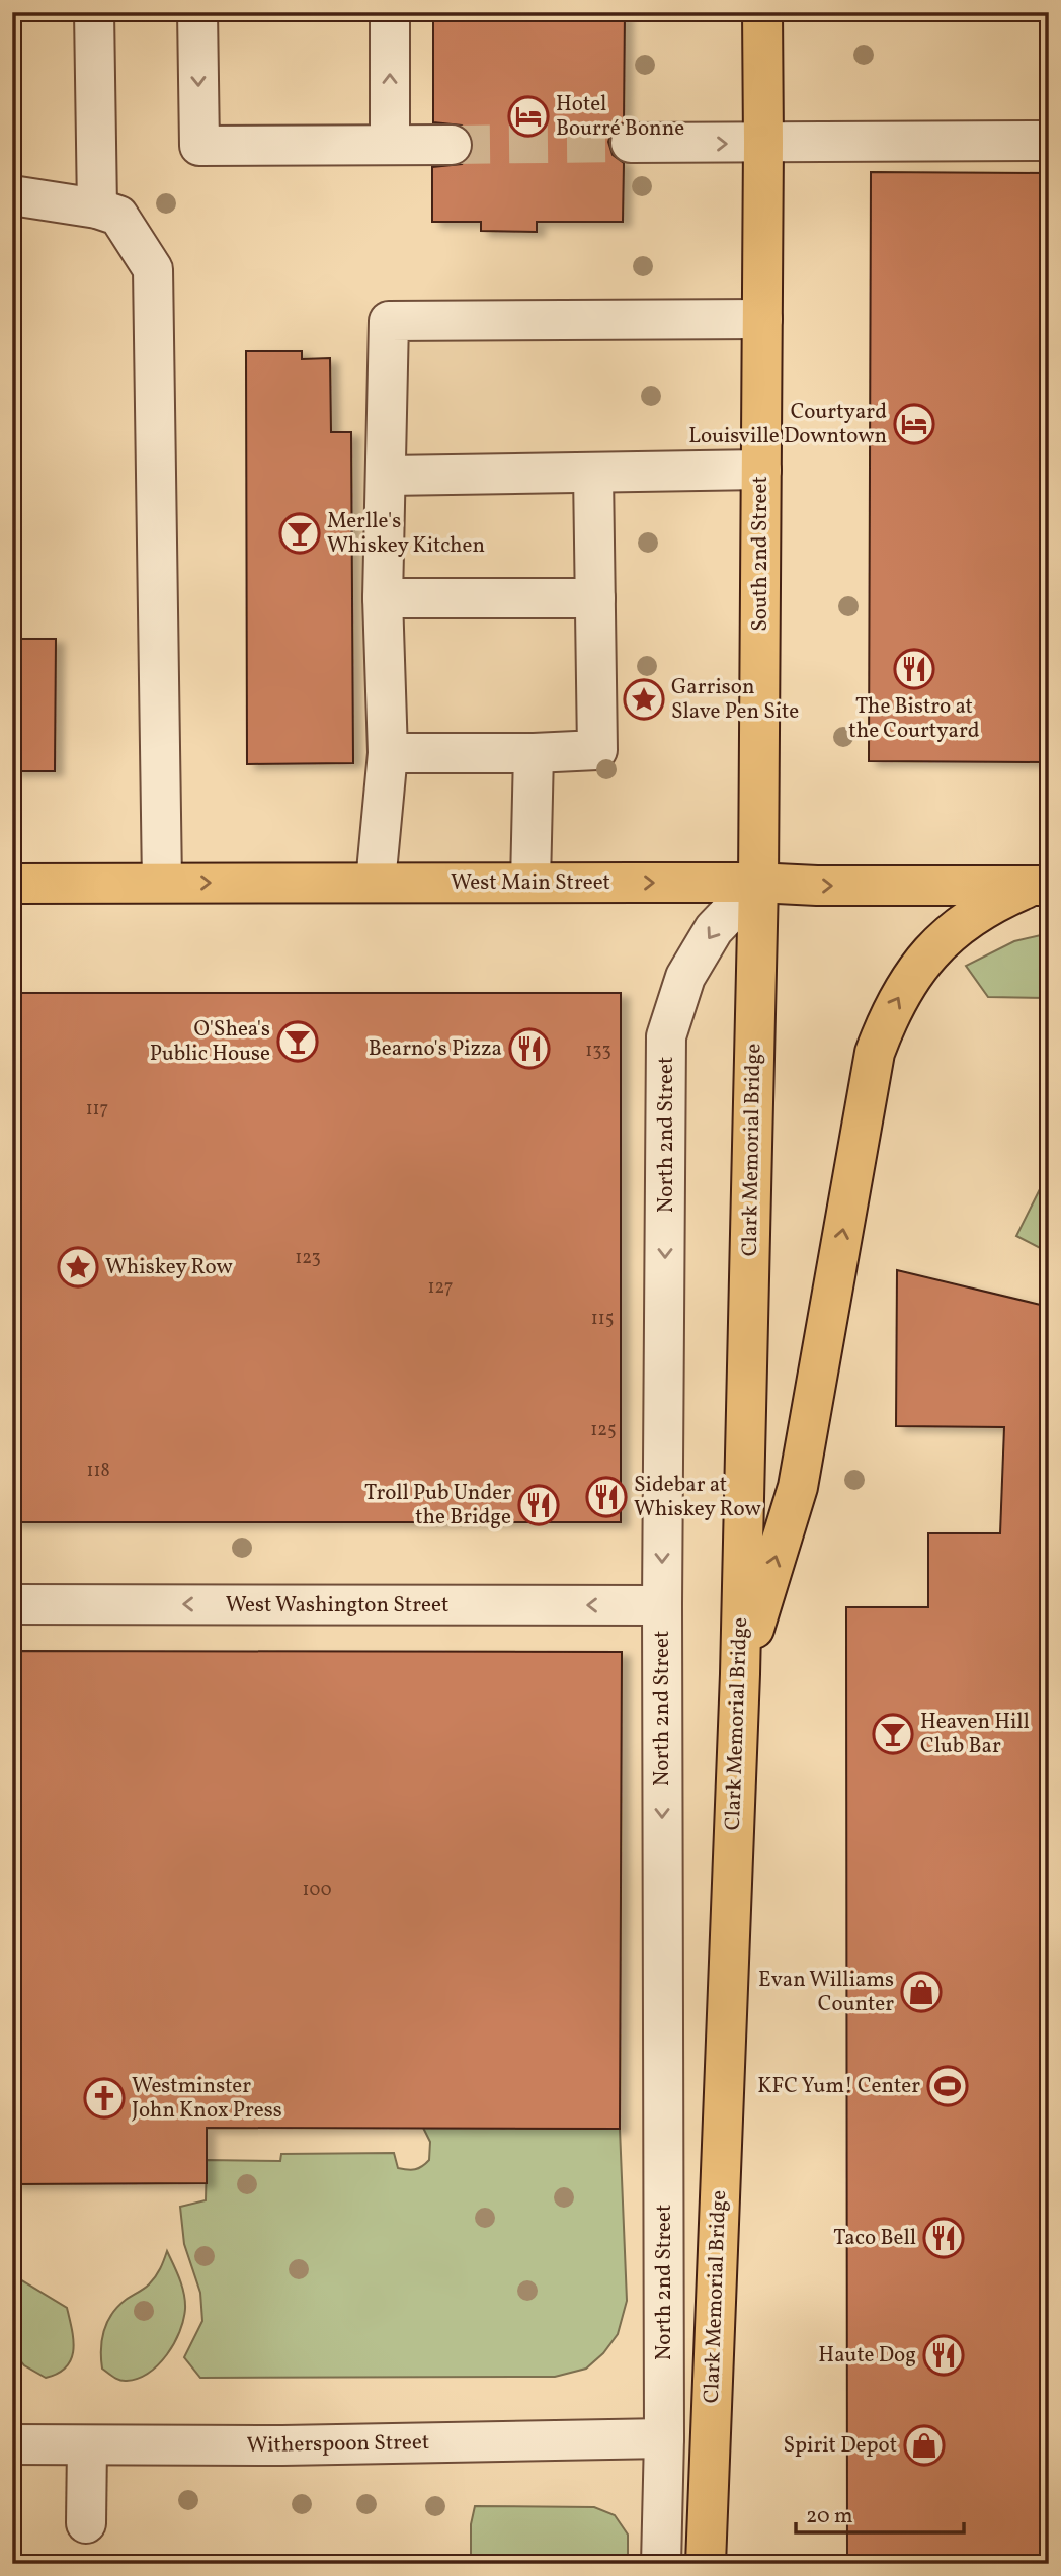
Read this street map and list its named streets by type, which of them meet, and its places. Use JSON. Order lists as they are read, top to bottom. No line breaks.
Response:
{"streets":{"main road":["South 2nd Street","West Main Street","Clark Memorial Bridge"],"street":["North 2nd Street","West Washington Street","Witherspoon Street"]},"crossings":[["South 2nd Street","West Main Street"],["South 2nd Street","North 2nd Street"],["South 2nd Street","Clark Memorial Bridge"],["West Main Street","North 2nd Street"],["West Main Street","Clark Memorial Bridge"],["North 2nd Street","Clark Memorial Bridge"],["North 2nd Street","West Washington Street"],["North 2nd Street","Witherspoon Street"]],"one_way":["West Main Street","North 2nd Street","West Washington Street"],"places":{"hotel":["Hotel Bourré Bonne","Courtyard Louisville Downtown"],"bar":["Merlle's Whiskey Kitchen","O'Shea's Public House","Heaven Hill Club Bar"],"restaurant":["The Bistro at the Courtyard","Bearno's Pizza","Sidebar at Whiskey Row","Troll Pub Under the Bridge","Taco Bell","Haute Dog"],"place":["Garrison Slave Pen Site","Whiskey Row"],"shop":["Evan Williams Counter","Spirit Depot"],"sports":["KFC Yum! Center"],"church":["Westminster John Knox Press"]},"house_numbers":["133","117","123","127","115","125","118","100"],"scale_bar":"20 m"}
